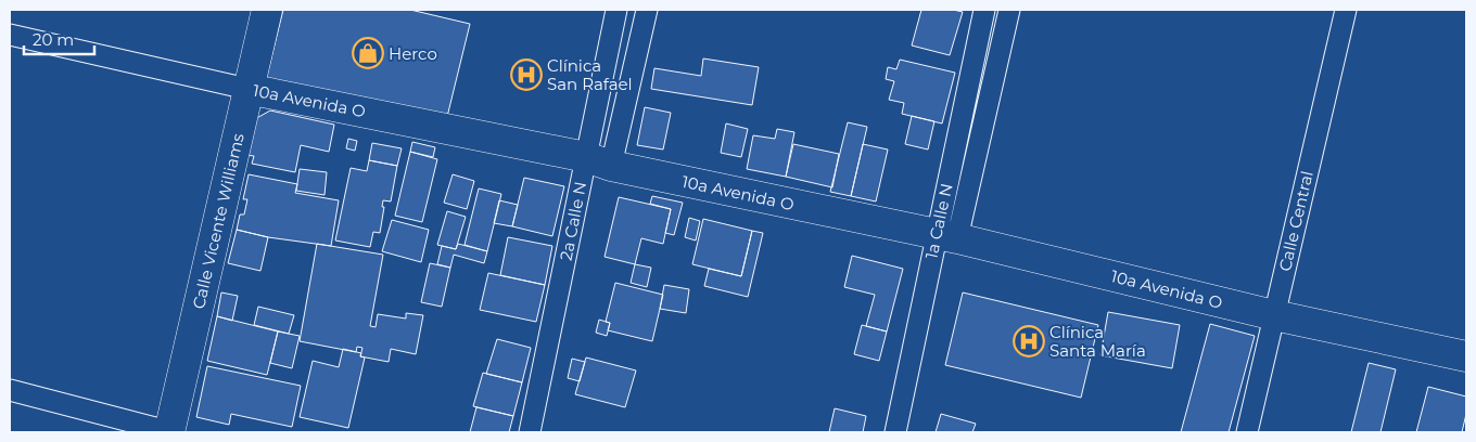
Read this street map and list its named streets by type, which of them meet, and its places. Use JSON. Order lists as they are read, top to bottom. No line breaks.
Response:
{"streets":{"street":["10a Avenida O","Calle Vicente Williams","2a Calle N","1a Calle N","Calle Central"]},"crossings":[["10a Avenida O","Calle Vicente Williams"],["10a Avenida O","2a Calle N"],["10a Avenida O","1a Calle N"],["10a Avenida O","Calle Central"]],"places":{"shop":["Herco"],"hospital":["Clínica San Rafael","Clínica Santa María"]},"scale_bar":"20 m"}
